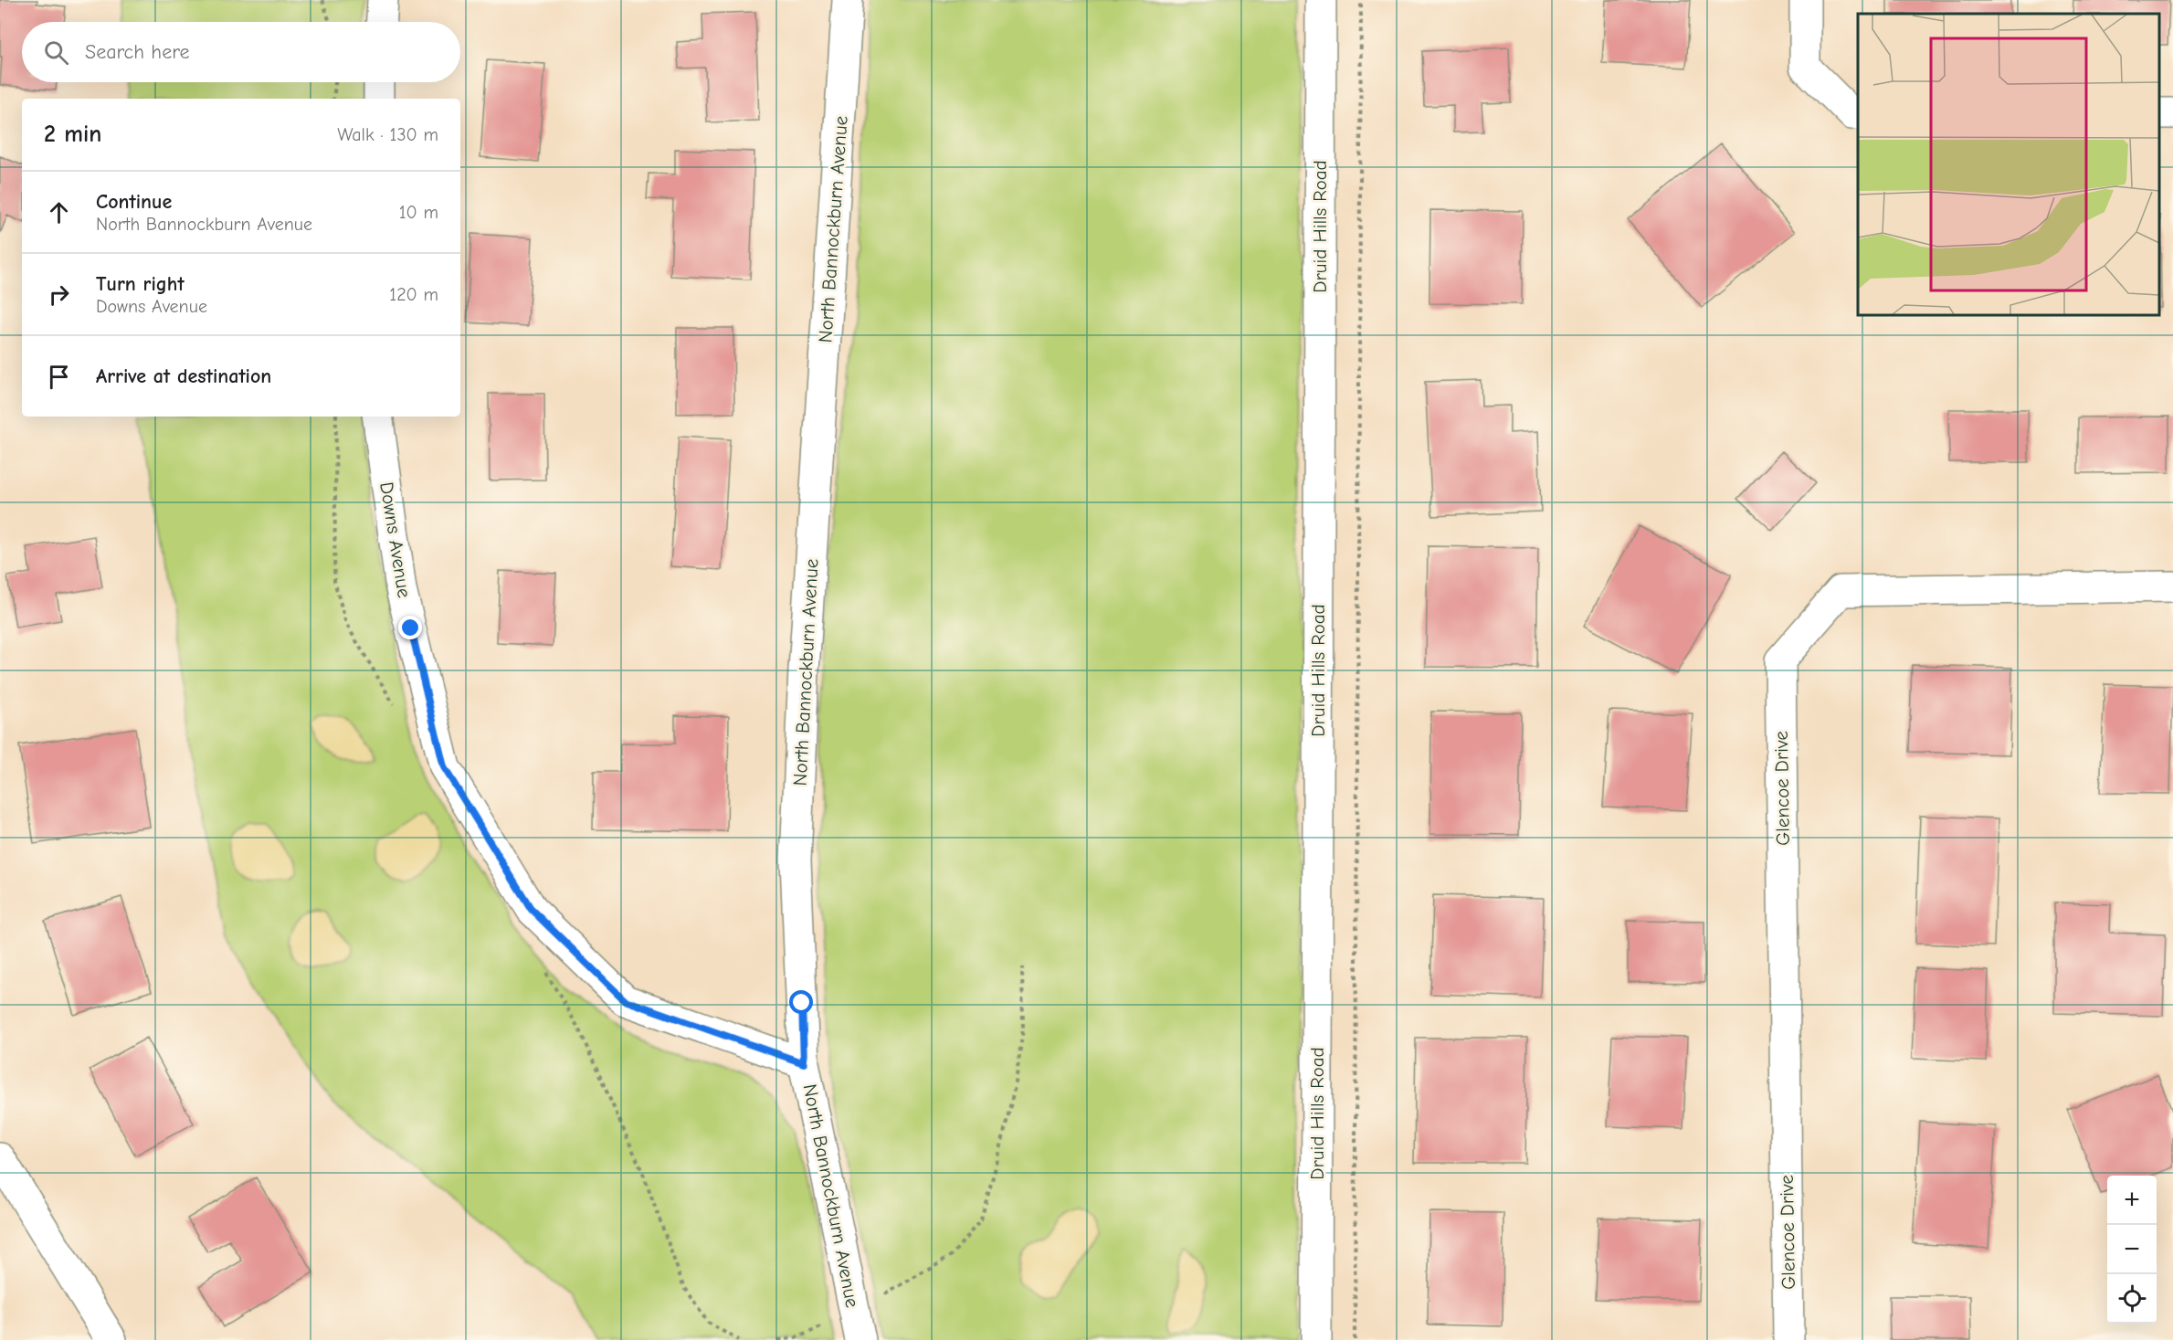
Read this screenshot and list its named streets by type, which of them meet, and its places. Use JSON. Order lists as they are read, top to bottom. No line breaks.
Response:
{"streets":{"street":["Druid Hills Road","North Bannockburn Avenue","Downs Avenue","Glencoe Drive"]},"crossings":[["North Bannockburn Avenue","Downs Avenue"]],"page":{"search":"Search here","heading":["2 min","Walk · 130 m"],"list":[["Continue","North Bannockburn Avenue","10 m"],["Turn right","Downs Avenue","120 m"],"Arrive at destination"],"map_buttons":["+","−"]}}
